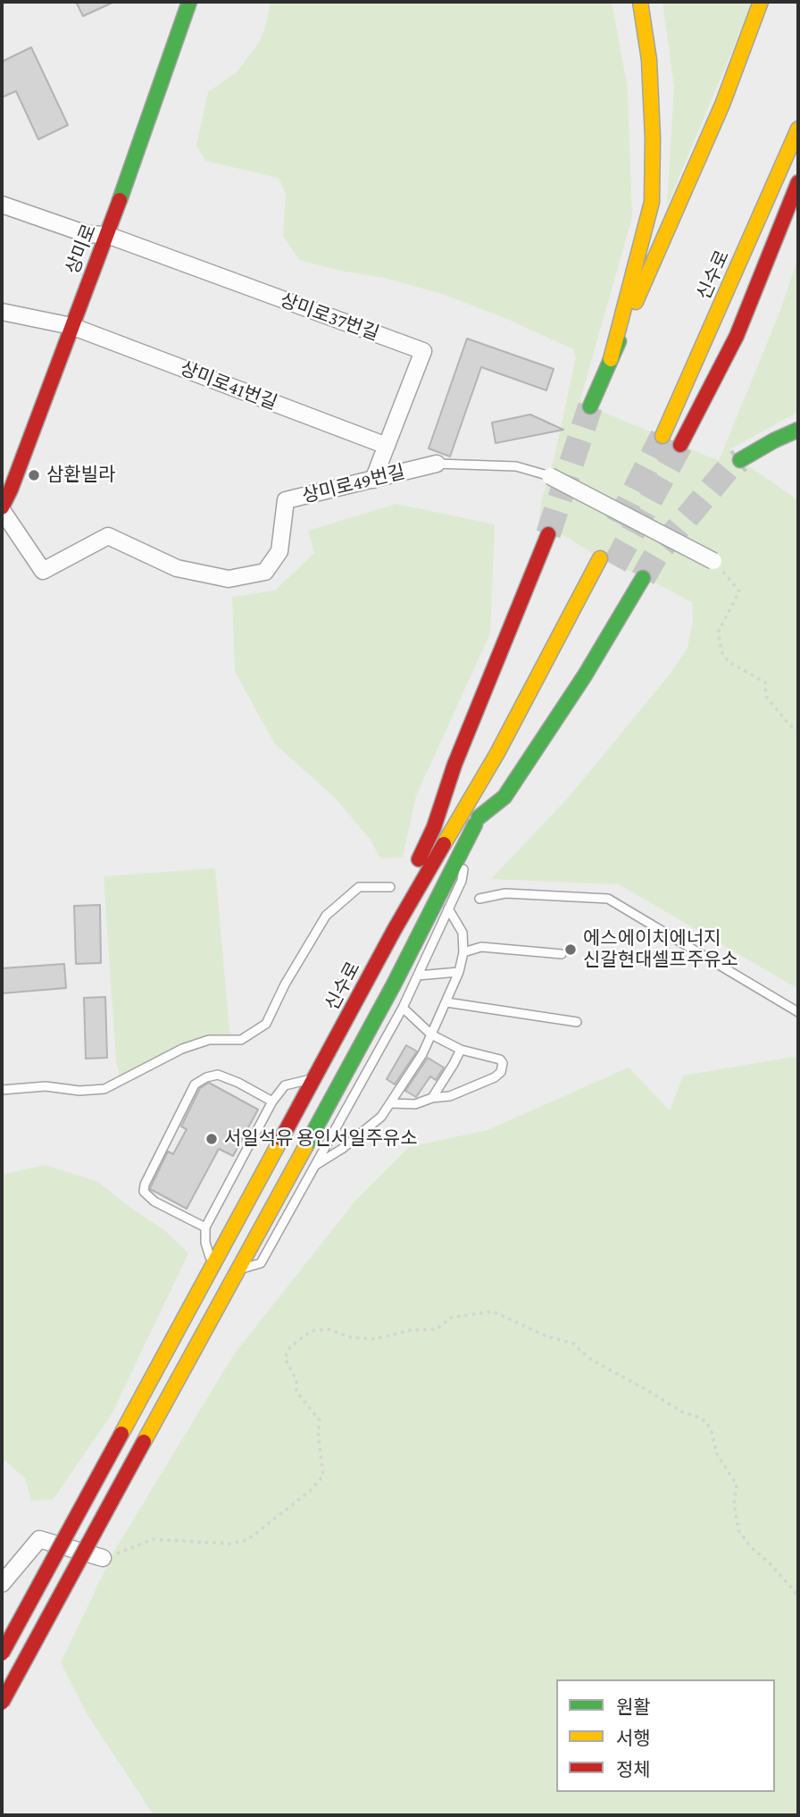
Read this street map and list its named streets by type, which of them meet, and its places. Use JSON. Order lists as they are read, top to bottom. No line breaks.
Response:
{"streets":{"main road":["상미로","신수로"],"street":["상미로37번길","상미로41번길","상미로49번길"]},"crossings":[["상미로","상미로37번길"],["상미로","상미로41번길"],["상미로","상미로49번길"],["상미로37번길","상미로41번길"],["상미로37번길","상미로49번길"]],"places":["삼환빌라","에스에이치에너지 신갈현대셀프주유소","서일석유 용인서일주유소"],"legend":["원활","서행","정체"]}
